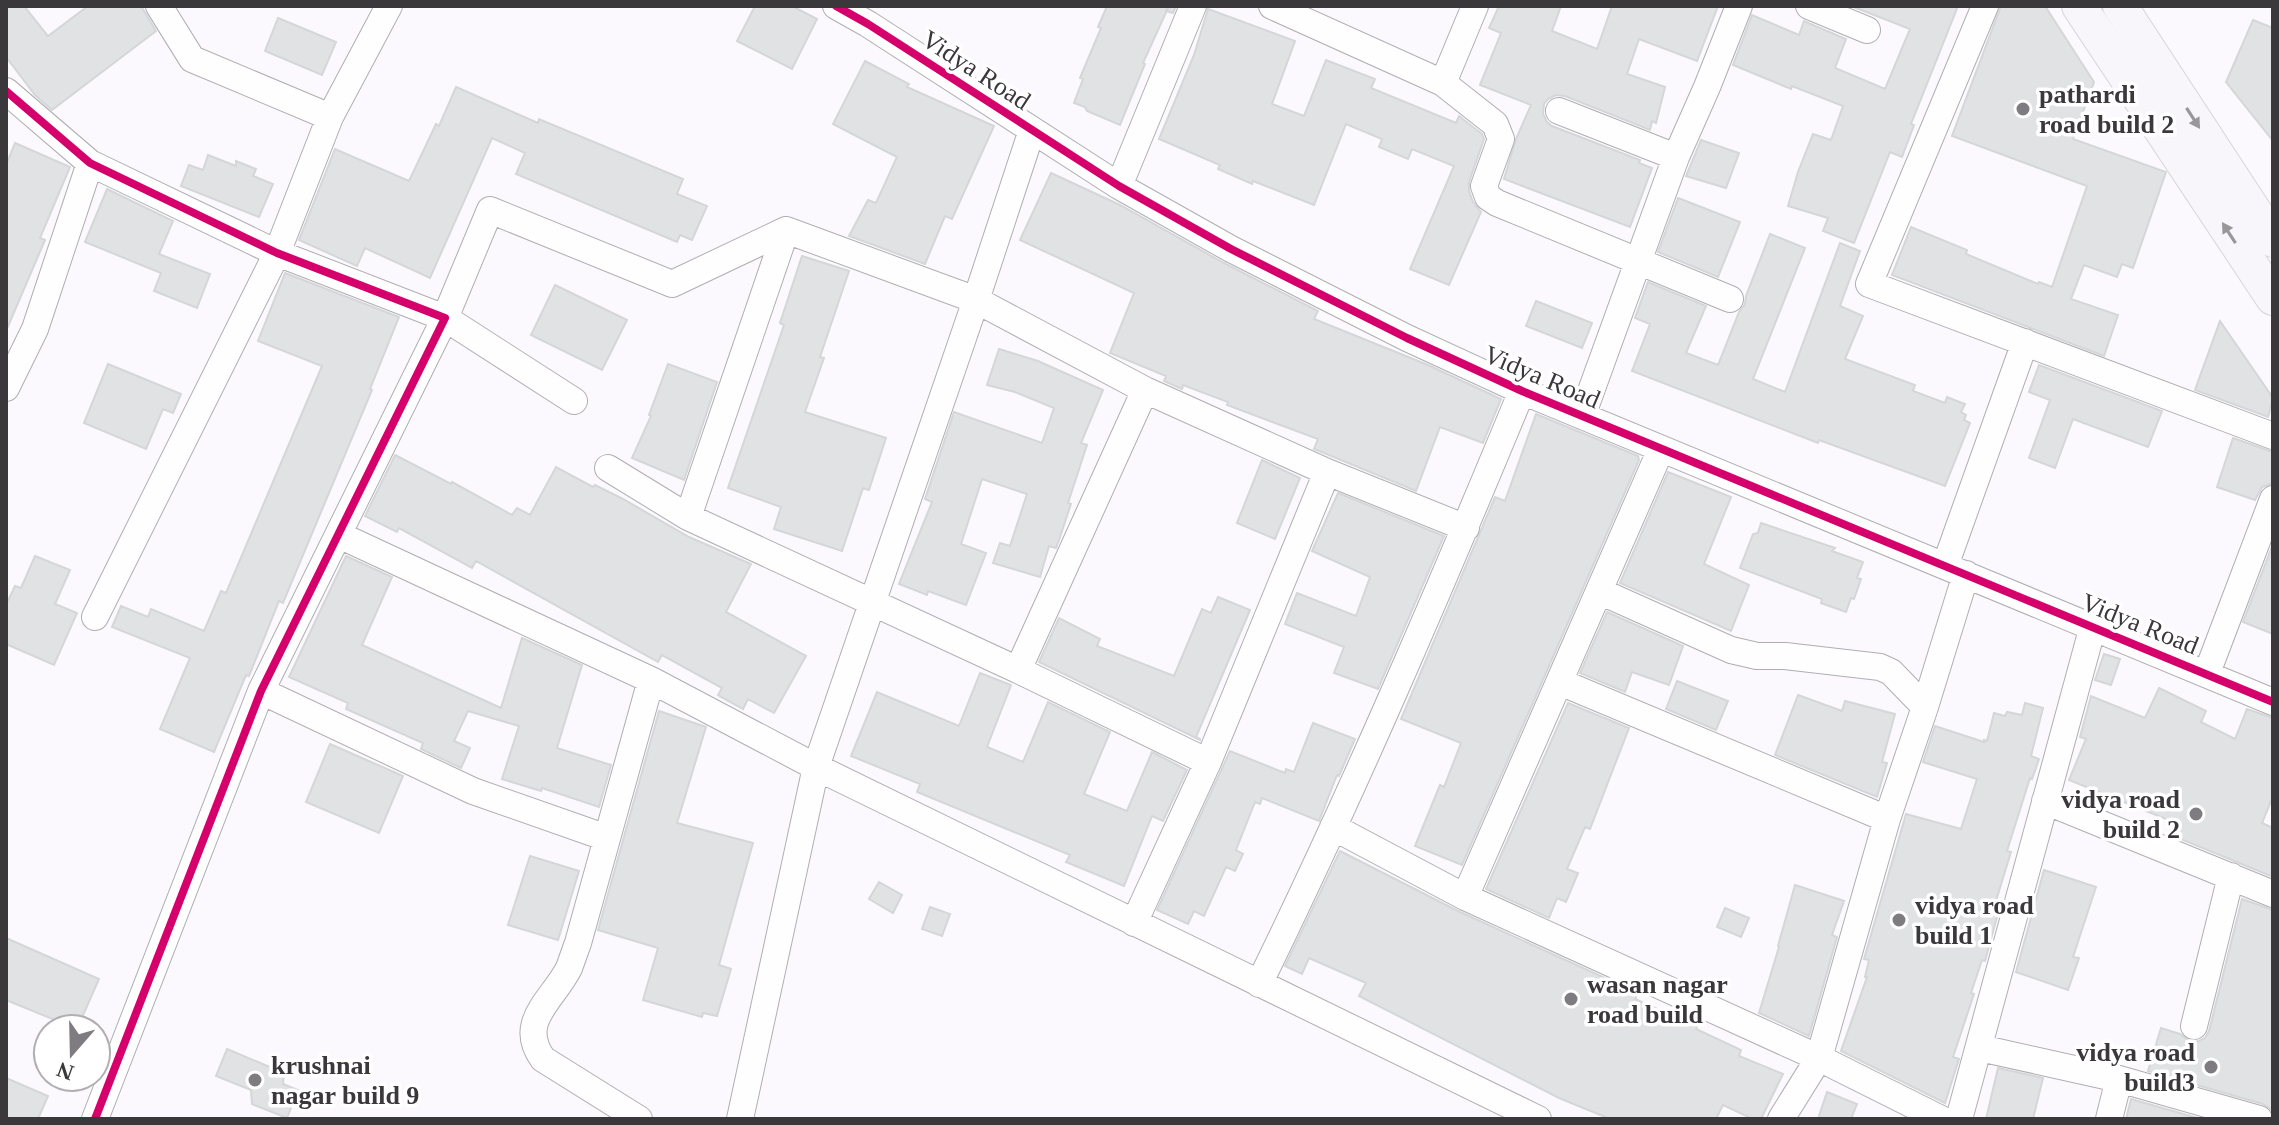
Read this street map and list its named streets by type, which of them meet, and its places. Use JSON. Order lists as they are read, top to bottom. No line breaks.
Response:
{"streets":{"street":["Vidya Road"]},"places":["pathardi road build 2","vidya road build 2","vidya road build 1","wasan nagar road build","vidya road build3","krushnai nagar build 9"],"north":"bottom"}
